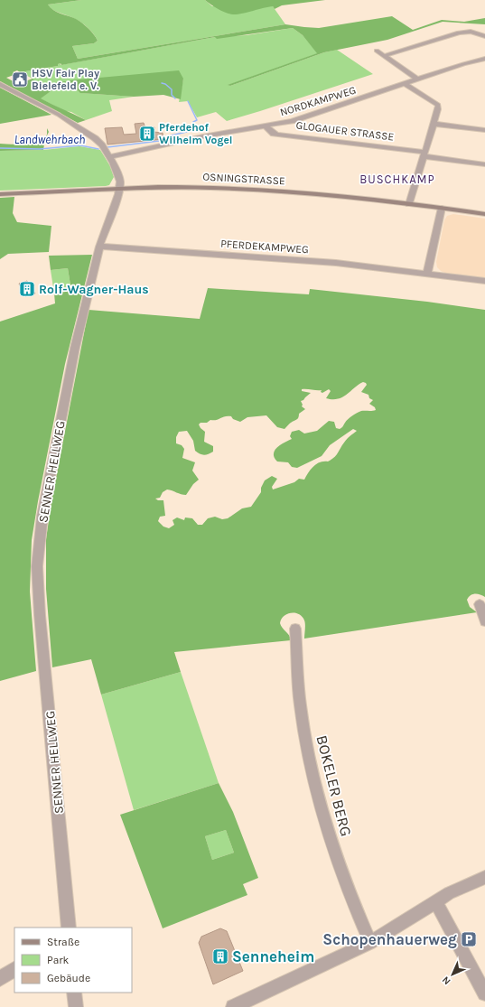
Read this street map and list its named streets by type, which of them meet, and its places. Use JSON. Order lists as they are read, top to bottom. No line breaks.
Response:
{"streets":{"main road":["OSNINGSTRASSE"],"street":["NORDKAMPWEG","GLOGAUER STRASSE","PFERDEKAMPWEG","SENNER HELLWEG","BOKELER BERG"]},"crossings":[["NORDKAMPWEG","GLOGAUER STRASSE"],["NORDKAMPWEG","SENNER HELLWEG"],["OSNINGSTRASSE","SENNER HELLWEG"],["PFERDEKAMPWEG","SENNER HELLWEG"]],"districts":["BUSCHKAMP"],"water":["Landwehrbach"],"places":{"public building":["HSV Fair Play Bielefeld e. V."],"building":["Pferdehof Wilhelm Vogel","Rolf-Wagner-Haus","Senneheim"],"parking":["Schopenhauerweg"]},"legend":["Straße","Park","Gebäude"],"north":"bottom left"}
